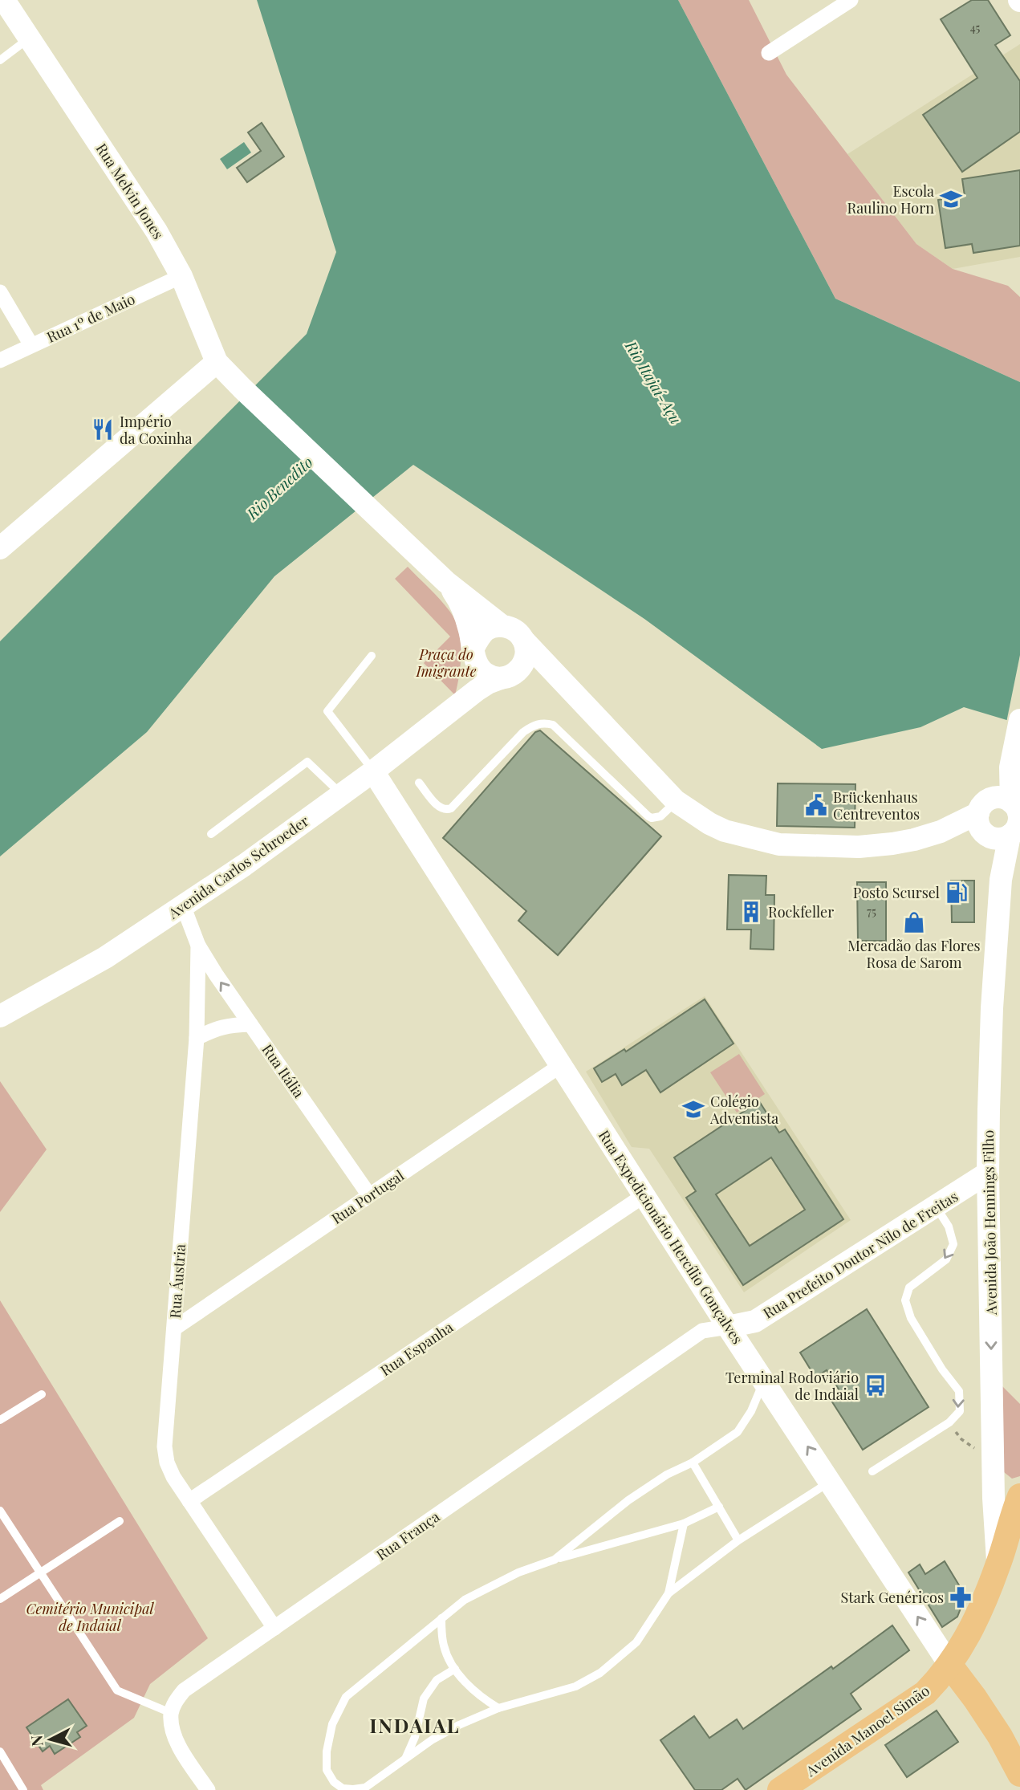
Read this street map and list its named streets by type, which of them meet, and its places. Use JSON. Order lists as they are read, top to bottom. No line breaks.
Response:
{"streets":{"main road":["Rua Expedicionário Hercílio Gonçalves","Avenida Manoel Simão"],"street":["Rua Melvin Jones","Rua 1º de Maio","Avenida Carlos Schroeder","Rua Itália","Rua Portugal","Avenida João Hennings Filho","Rua Prefeito Doutor Nilo de Freitas","Rua Áustria","Rua Espanha","Rua França"]},"crossings":[["Rua Melvin Jones","Rua 1º de Maio"],["Avenida Carlos Schroeder","Rua Expedicionário Hercílio Gonçalves"],["Avenida Carlos Schroeder","Rua Áustria"],["Rua Itália","Rua Portugal"],["Rua Itália","Rua Áustria"],["Rua Portugal","Rua Expedicionário Hercílio Gonçalves"],["Rua Portugal","Rua Áustria"],["Avenida João Hennings Filho","Rua Prefeito Doutor Nilo de Freitas"],["Avenida João Hennings Filho","Avenida Manoel Simão"],["Rua Expedicionário Hercílio Gonçalves","Rua Prefeito Doutor Nilo de Freitas"],["Rua Expedicionário Hercílio Gonçalves","Rua Espanha"],["Rua Expedicionário Hercílio Gonçalves","Rua França"],["Rua Expedicionário Hercílio Gonçalves","Avenida Manoel Simão"],["Rua Prefeito Doutor Nilo de Freitas","Rua França"],["Rua Áustria","Rua Espanha"],["Rua Áustria","Rua França"]],"one_way":["Avenida João Hennings Filho"],"districts":["INDAIAL"],"water":["Rio Itajaí-Açu","Rio Benedito"],"parks":["Praça do Imigrante","Cemitério Municipal de Indaial"],"places":{"school or university":["Escola Raulino Horn","Colégio Adventista"],"restaurant":["Império da Coxinha"],"public building":["Brückenhaus Centreventos"],"fuel station":["Posto Scursel"],"building":["Rockfeller"],"shop":["Mercadão das Flores Rosa de Sarom"],"bus stop":["Terminal Rodoviário de Indaial"],"pharmacy":["Stark Genéricos"]},"house_numbers":["45","75"],"north":"left"}
